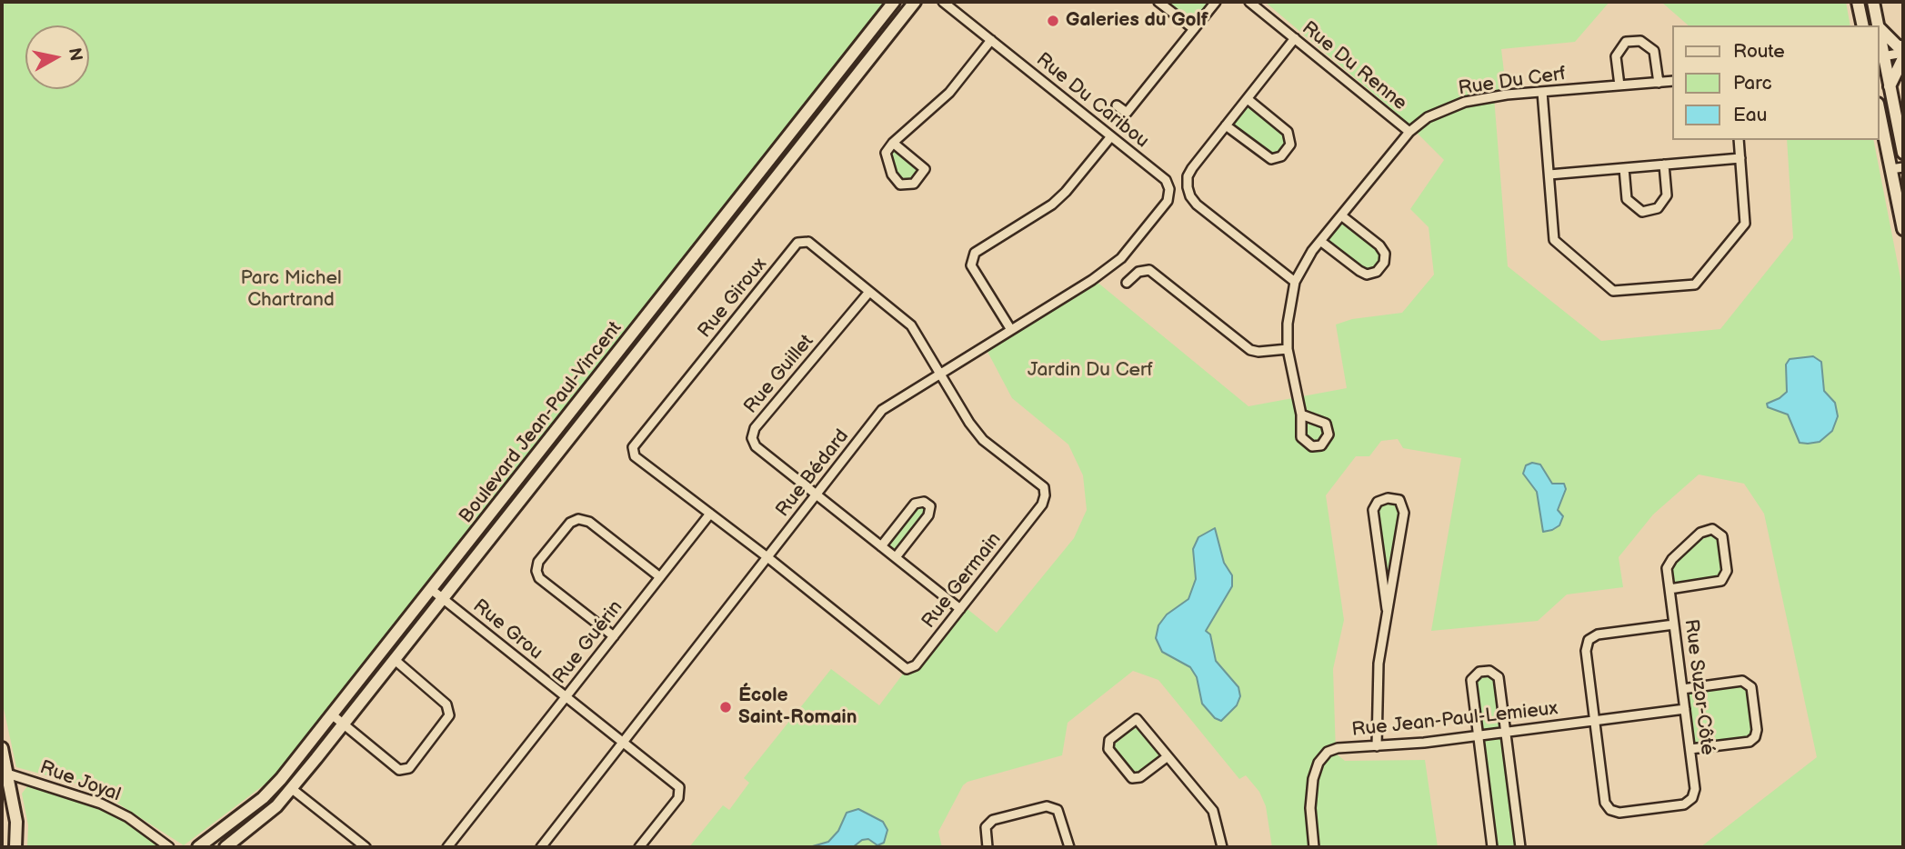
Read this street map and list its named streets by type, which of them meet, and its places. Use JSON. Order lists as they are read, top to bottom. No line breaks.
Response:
{"streets":{"street":["Rue Du Renne","Rue Du Cerf","Rue Du Caribou","Rue Giroux","Rue Guillet","Boulevard Jean-Paul-Vincent","Rue Bédard","Rue Germain","Rue Grou","Rue Guérin","Rue Suzor-Côté","Rue Jean-Paul-Lemieux","Rue Joyal"]},"crossings":[["Rue Du Renne","Rue Du Cerf"],["Rue Du Caribou","Rue Bédard"],["Rue Giroux","Rue Guillet"],["Rue Giroux","Rue Bédard"],["Rue Giroux","Rue Germain"],["Rue Giroux","Rue Guérin"],["Rue Guillet","Rue Bédard"],["Rue Guillet","Rue Germain"],["Boulevard Jean-Paul-Vincent","Rue Grou"],["Rue Bédard","Rue Germain"],["Rue Bédard","Rue Grou"],["Rue Grou","Rue Guérin"],["Rue Suzor-Côté","Rue Jean-Paul-Lemieux"]],"parks":["Parc Michel Chartrand","Jardin Du Cerf"],"places":["Galeries du Golf","École Saint-Romain"],"legend":["Route","Parc","Eau"],"north":"right"}
